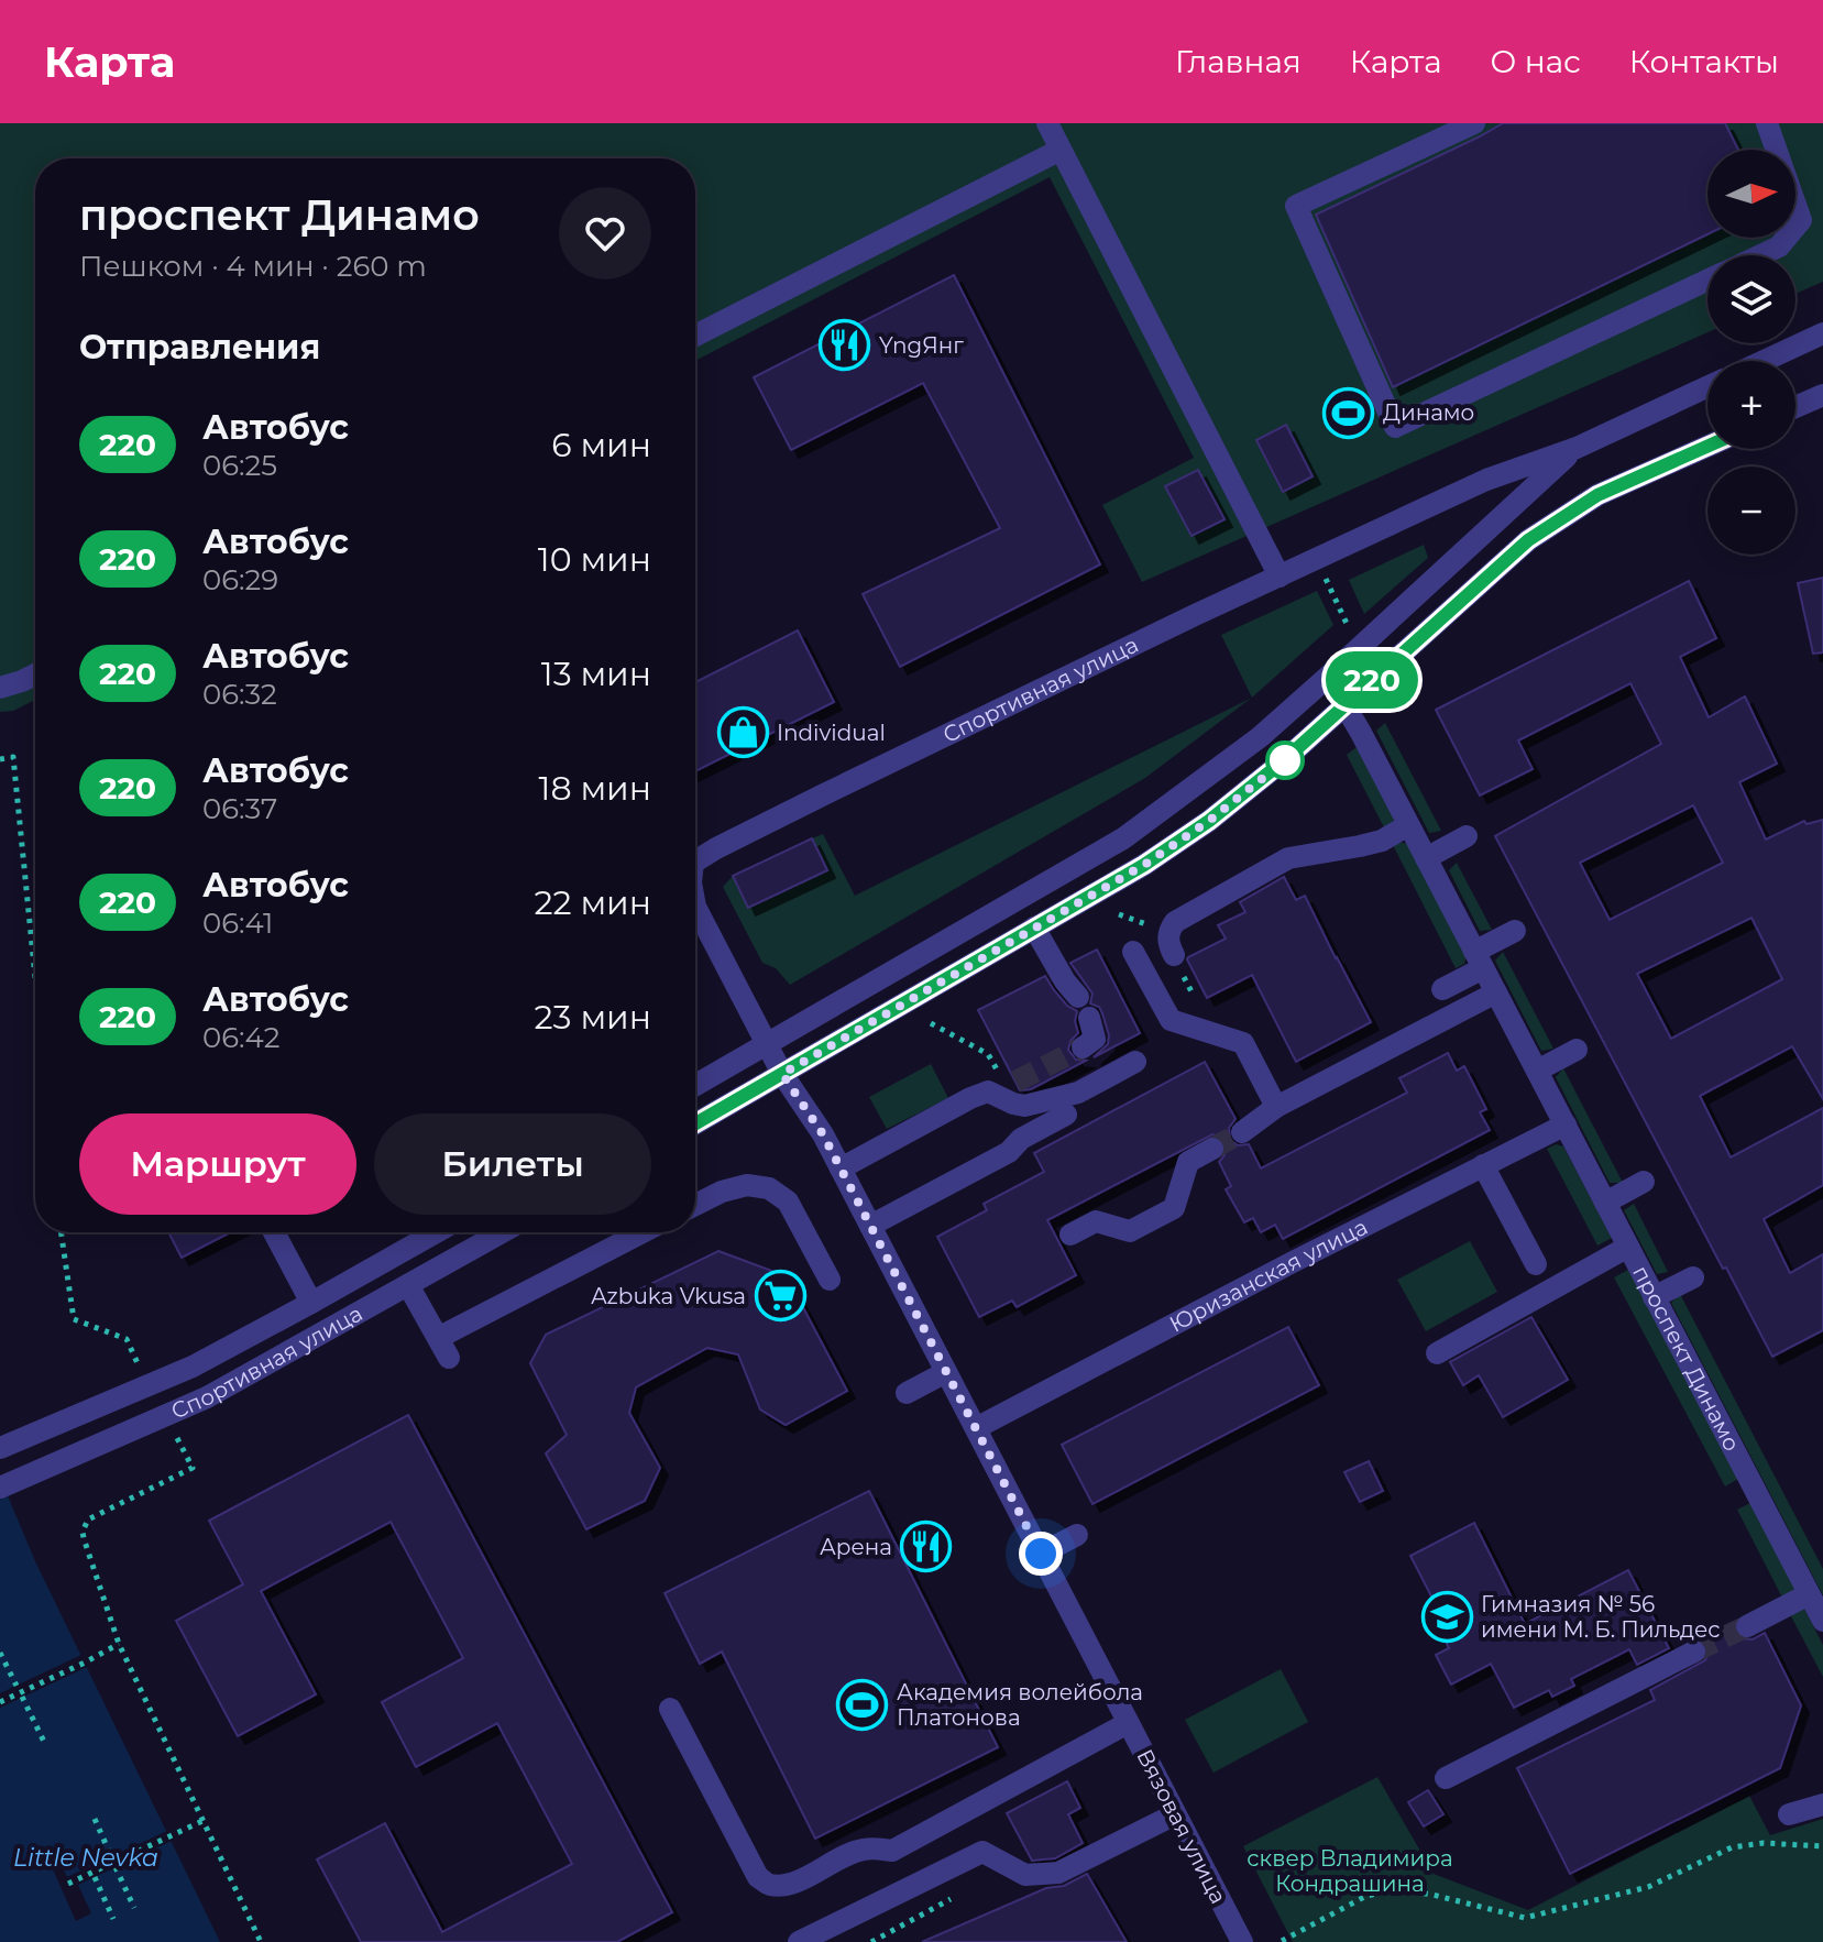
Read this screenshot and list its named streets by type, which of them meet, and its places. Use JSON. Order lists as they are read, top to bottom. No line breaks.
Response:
{"streets":{"street":["Спортивная улица","Юризанская улица","проспект Динамо","Вязовая улица"]},"crossings":[["Спортивная улица","проспект Динамо"],["Спортивная улица","Вязовая улица"],["Юризанская улица","проспект Динамо"],["Юризанская улица","Вязовая улица"]],"water":["Little Nevka"],"parks":["сквер Владимира Кондрашина"],"places":{"restaurant":["YngЯнг","Арена"],"sports":["Динамо","Академия волейбола Платонова"],"shop":["Individual"],"supermarket":["Azbuka Vkusa"],"school or university":["Гимназия № 56 имени М. Б. Пильдес"]},"lines":["bus line 220"],"north":"right","page":{"header":"Карта","nav":["Главная","Карта","О нас","Контакты"],"on_map":"220","map_buttons":["+","−"],"heading":[["проспект Динамо","Пешком · 4 мин · 260 m"],"Отправления"],"list":[{"mark":"220","name":"Автобус","note":"06:25","value":"6 мин"},{"mark":"220","name":"Автобус","note":"06:29","value":"10 мин"},{"mark":"220","name":"Автобус","note":"06:32","value":"13 мин"},{"mark":"220","name":"Автобус","note":"06:37","value":"18 мин"},{"mark":"220","name":"Автобус","note":"06:41","value":"22 мин"},{"mark":"220","name":"Автобус","note":"06:42","value":"23 мин"}],"buttons":["Маршрут","Билеты"]}}
